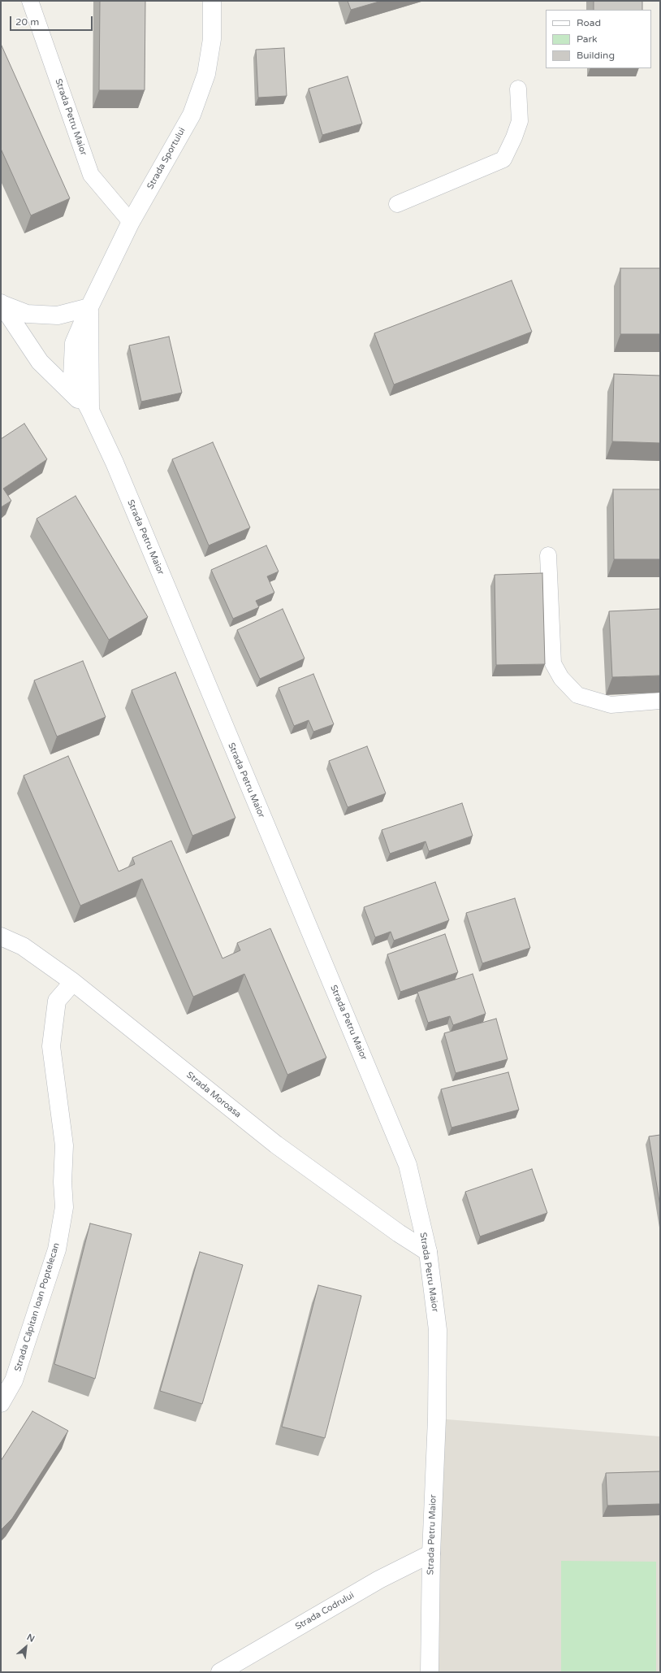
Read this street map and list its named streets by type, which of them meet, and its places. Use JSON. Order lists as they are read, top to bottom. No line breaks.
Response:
{"streets":{"main road":["Strada Petru Maior","Strada Sportului","Strada Moroasa","Strada Căpitan Ioan Poptelecan","Strada Codrului"]},"crossings":[["Strada Petru Maior","Strada Sportului"],["Strada Petru Maior","Strada Moroasa"],["Strada Petru Maior","Strada Codrului"],["Strada Moroasa","Strada Căpitan Ioan Poptelecan"]],"legend":["Road","Park","Building"],"scale_bar":"20 m","north":"top right"}
